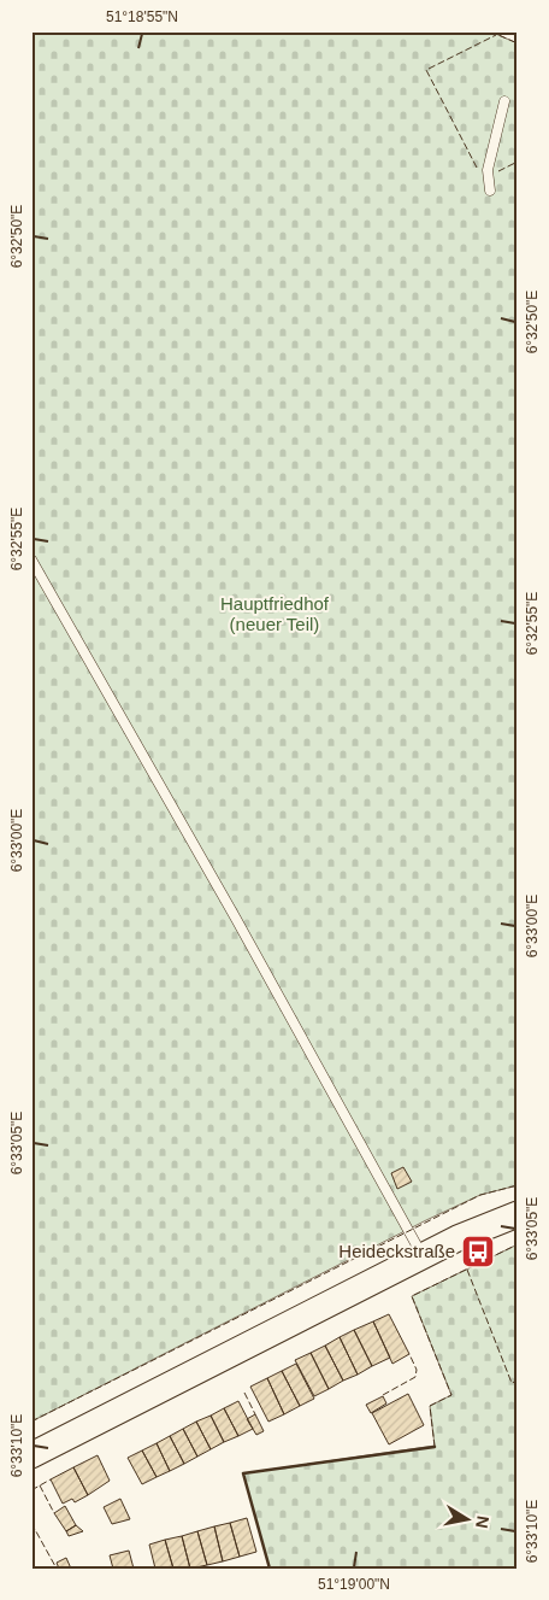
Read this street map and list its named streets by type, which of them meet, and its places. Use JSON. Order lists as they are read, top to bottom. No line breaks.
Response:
{"parks":["Hauptfriedhof (neuer Teil)"],"places":{"bus stop":["Heideckstraße"]},"north":"right","coordinates":["51°18'55\"N","6°32'50\"E","6°32'55\"E","6°33'00\"E","6°33'05\"E","6°33'10\"E","51°19'00\"N"]}
